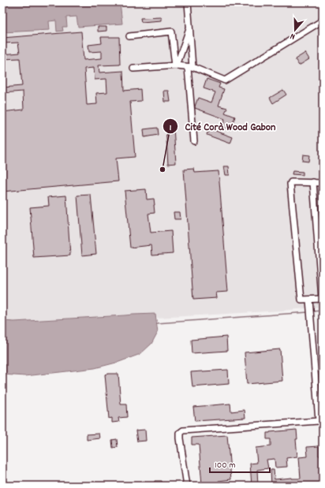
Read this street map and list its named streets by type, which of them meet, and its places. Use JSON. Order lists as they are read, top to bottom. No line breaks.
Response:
{"places":["Cité Corà Wood Gabon"],"scale_bar":"100 m","north":"bottom"}
